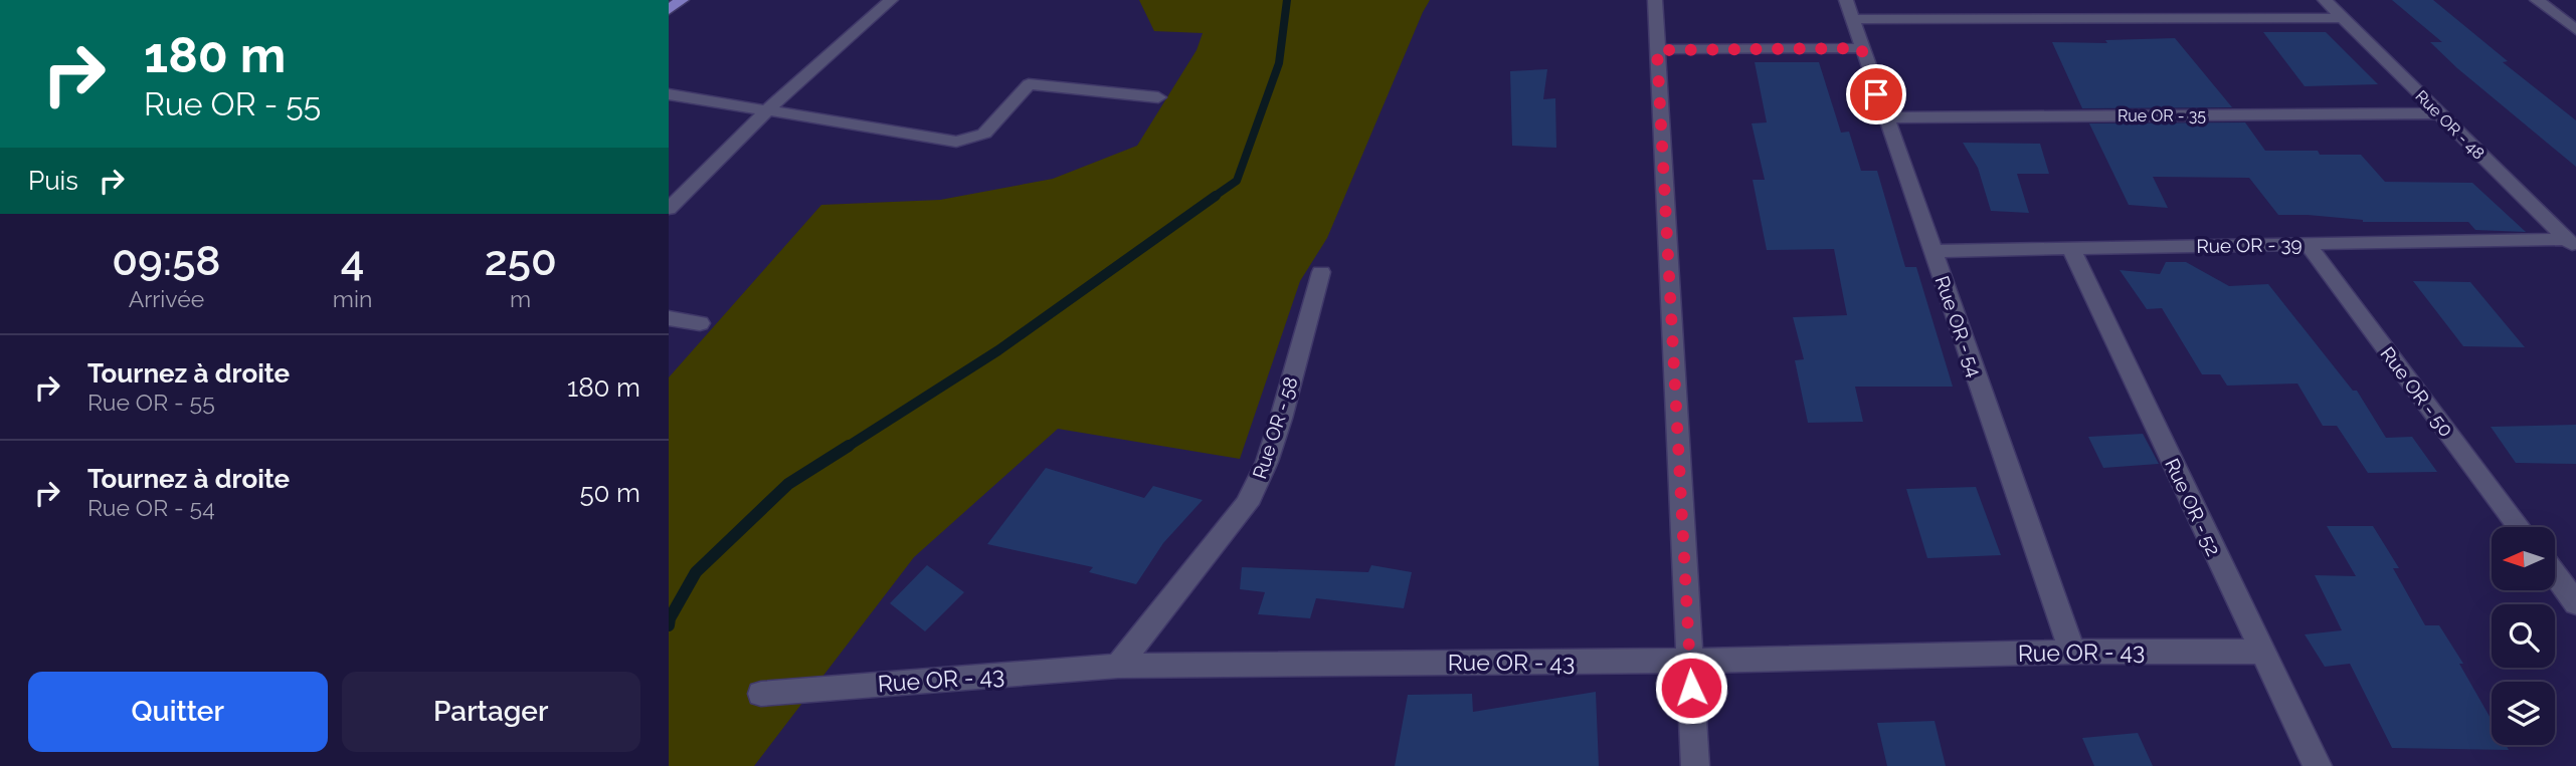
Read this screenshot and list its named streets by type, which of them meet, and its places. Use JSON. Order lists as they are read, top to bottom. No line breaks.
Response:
{"streets":{"street":["Rue OR - 35","Rue OR - 48","Rue OR - 39","Rue OR - 54","Rue OR - 50","Rue OR - 58","Rue OR - 52","Rue OR - 43"]},"crossings":[["Rue OR - 35","Rue OR - 48"],["Rue OR - 35","Rue OR - 54"],["Rue OR - 48","Rue OR - 39"],["Rue OR - 39","Rue OR - 54"],["Rue OR - 39","Rue OR - 50"],["Rue OR - 39","Rue OR - 52"],["Rue OR - 54","Rue OR - 43"],["Rue OR - 58","Rue OR - 43"],["Rue OR - 52","Rue OR - 43"]],"north":"left","page":{"turn":["180 m","Rue OR - 55"],"then":"Puis","eta":["09:58","Arrivée","4","min","250","m"],"list":[{"name":"Tournez à droite","note":"Rue OR - 55","value":"180 m"},{"name":"Tournez à droite","note":"Rue OR - 54","value":"50 m"}],"buttons":["Quitter","Partager"]}}
